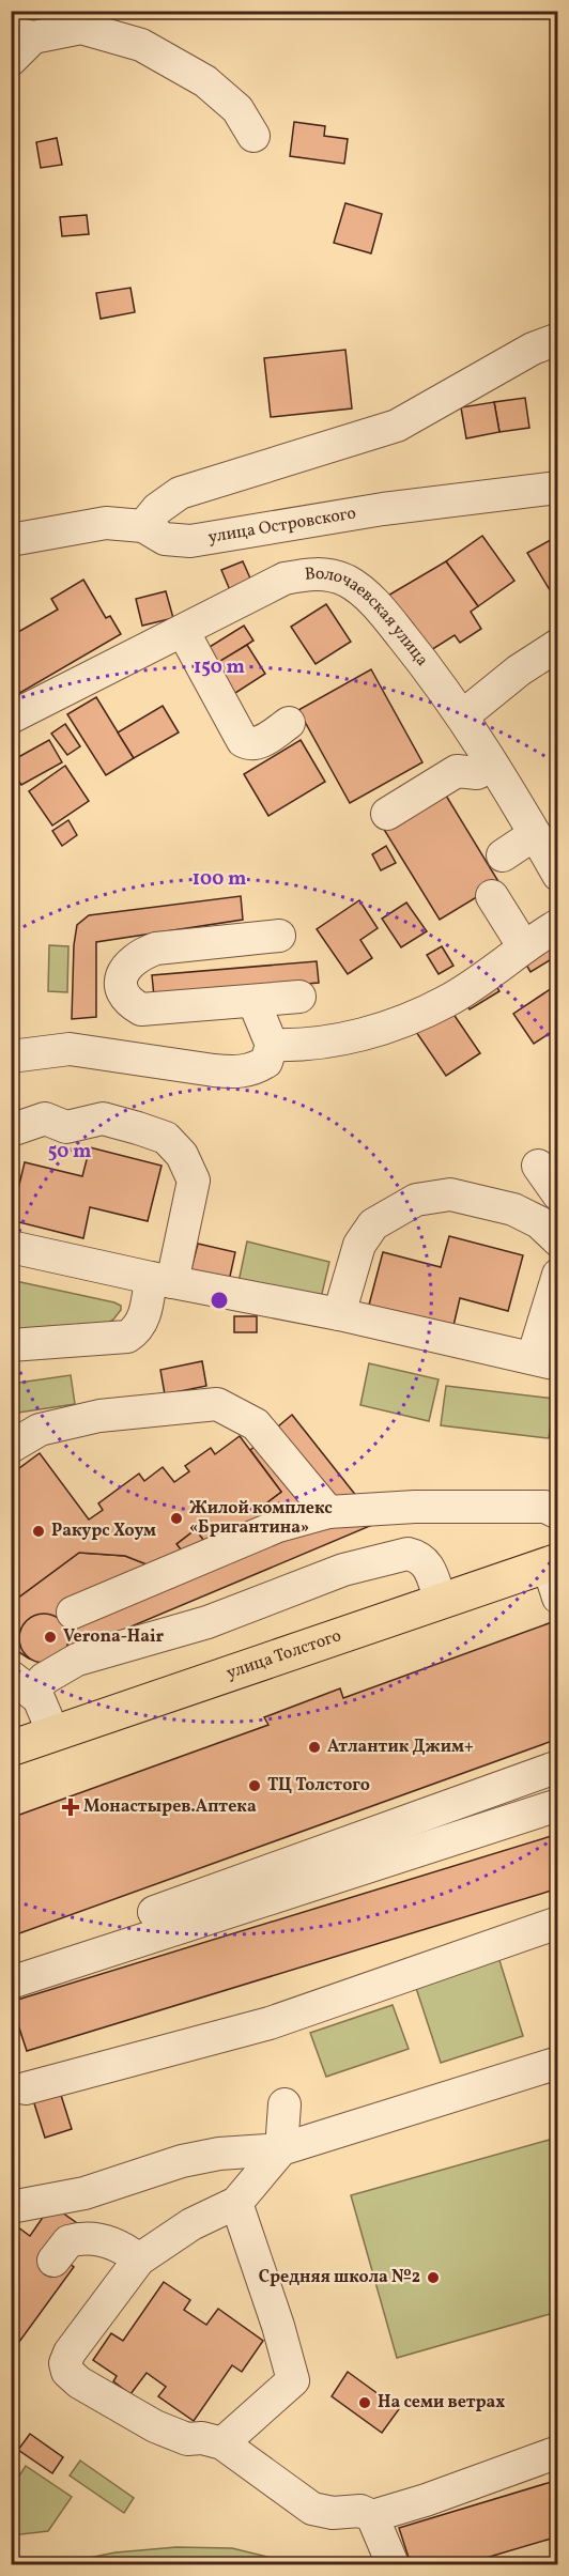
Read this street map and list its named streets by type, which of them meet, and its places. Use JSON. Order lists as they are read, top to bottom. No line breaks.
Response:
{"streets":{"main road":["улица Толстого"],"street":["улица Островского","Волочаевская улица"]},"places":{"other":["Жилой комплекс «Бригантина»","Ракурс Хоум","Verona-Hair","Атлантик Джим+","ТЦ Толстого","Средняя школа №2","На семи ветрах"],"health":["Монастырев.Аптека"]},"rings":["150 m","100 m","50 m"]}
